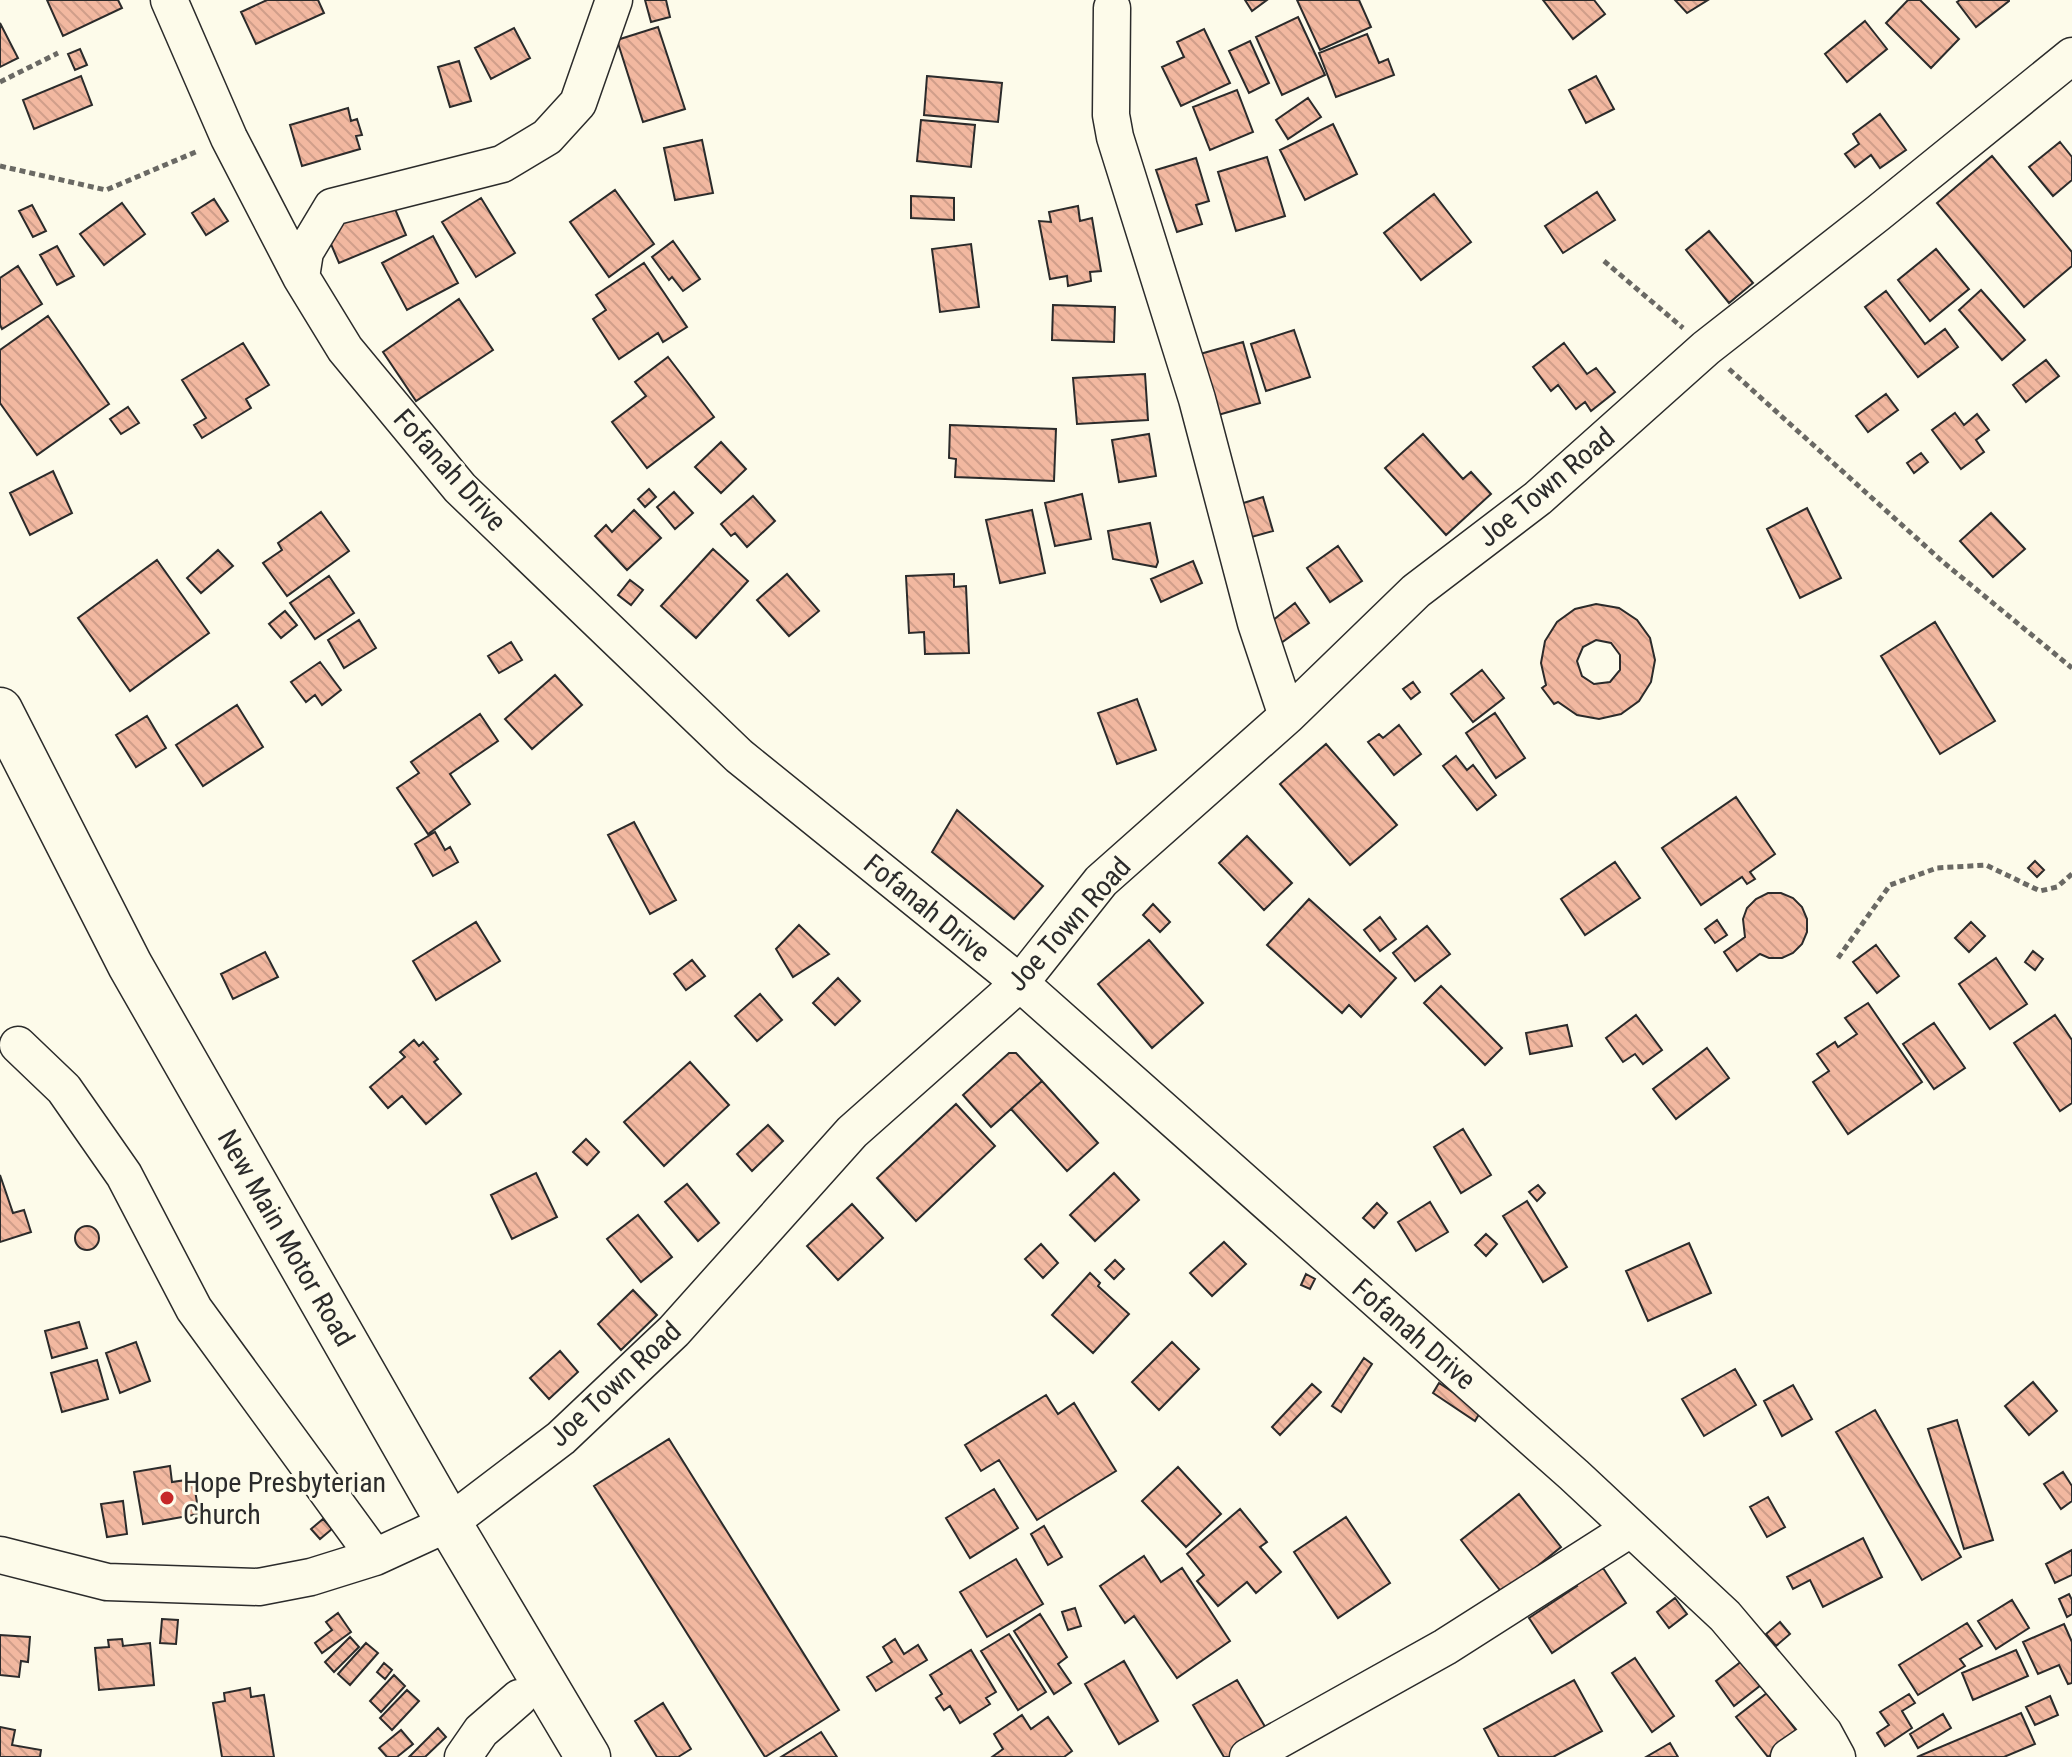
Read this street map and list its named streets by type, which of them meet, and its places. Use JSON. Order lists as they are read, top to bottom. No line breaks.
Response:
{"streets":{"highway":["New Main Motor Road"],"street":["Fofanah Drive","Joe Town Road"]},"crossings":[["Fofanah Drive","Joe Town Road"],["Joe Town Road","New Main Motor Road"]],"places":["Hope Presbyterian Church"]}
